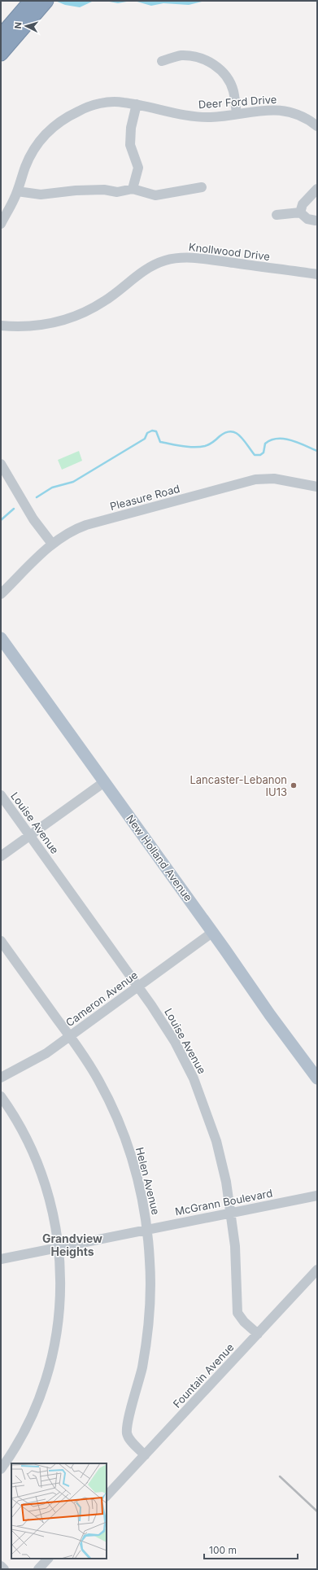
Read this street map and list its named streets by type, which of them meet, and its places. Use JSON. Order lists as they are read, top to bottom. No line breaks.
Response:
{"streets":{"main road":["New Holland Avenue"],"street":["Deer Ford Drive","Knollwood Drive","Pleasure Road","Louise Avenue","Cameron Avenue","Helen Avenue","McGrann Boulevard","Fountain Avenue"]},"crossings":[["Louise Avenue","Cameron Avenue"],["Louise Avenue","McGrann Boulevard"],["Louise Avenue","Fountain Avenue"],["New Holland Avenue","Cameron Avenue"],["Cameron Avenue","Helen Avenue"],["Helen Avenue","McGrann Boulevard"],["Helen Avenue","Fountain Avenue"]],"districts":["Grandview Heights"],"places":["Lancaster-Lebanon IU13"],"scale_bar":"100 m","north":"left"}
